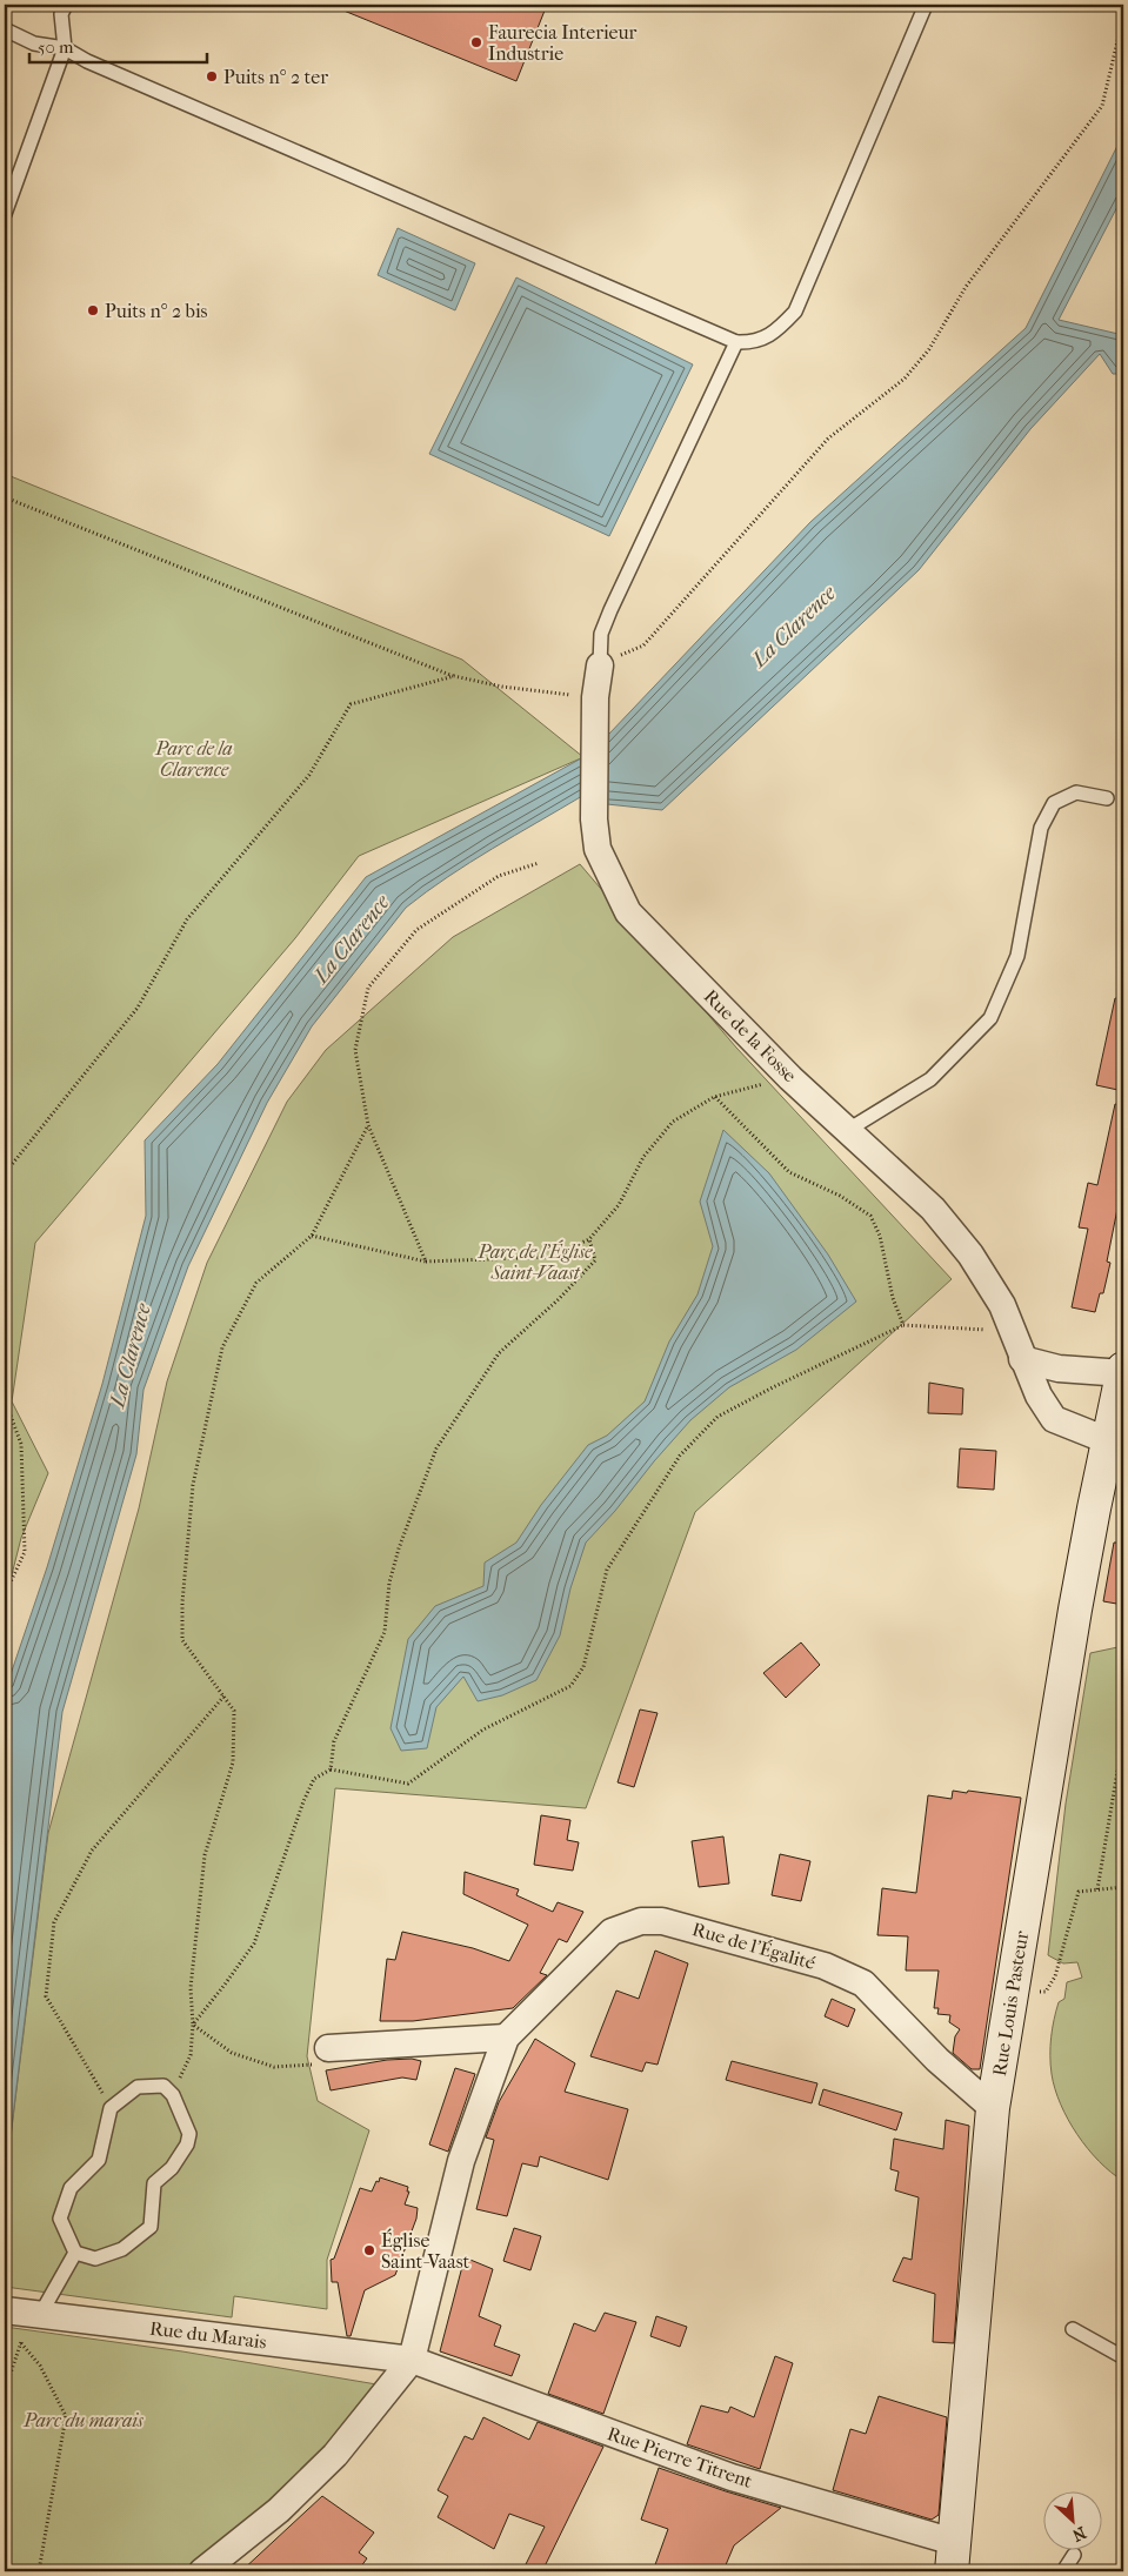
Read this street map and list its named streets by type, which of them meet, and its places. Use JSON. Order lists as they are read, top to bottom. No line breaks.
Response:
{"streets":{"main road":["Rue Louis Pasteur"],"street":["Rue de la Fosse","Rue de l'Égalité","Rue du Marais","Rue Pierre Titrent"]},"crossings":[["Rue de la Fosse","Rue Louis Pasteur"],["Rue de l'Égalité","Rue Louis Pasteur"],["Rue Louis Pasteur","Rue Pierre Titrent"],["Rue du Marais","Rue Pierre Titrent"]],"water":["La Clarence"],"parks":["Parc de la Clarence","Parc de l'Église Saint-Vaast","Parc du marais"],"places":["Faurecia Interieur Industrie","Puits n° 2 ter","Puits n° 2 bis","Église Saint-Vaast"],"scale_bar":"50 m","north":"bottom right"}
